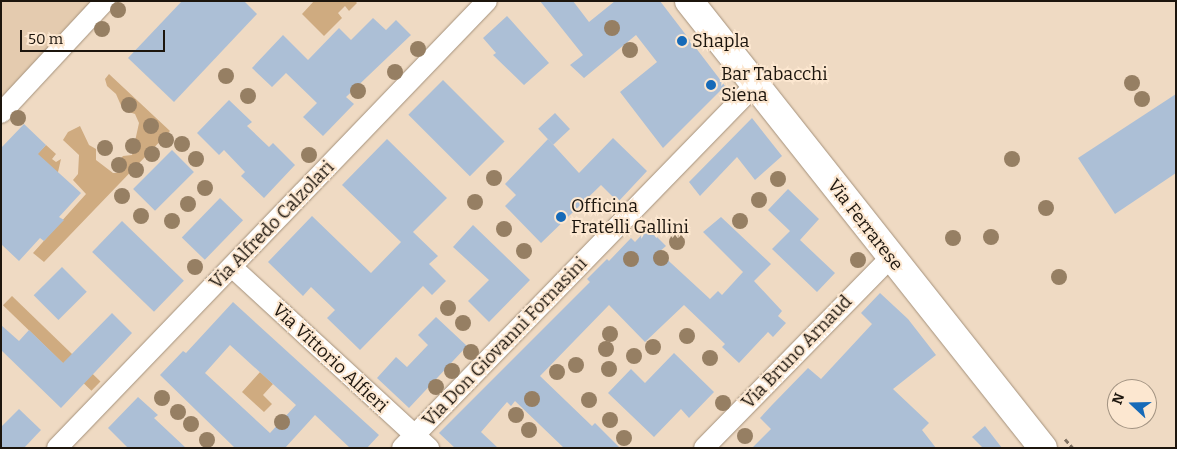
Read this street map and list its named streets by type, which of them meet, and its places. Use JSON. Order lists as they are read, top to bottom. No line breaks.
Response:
{"streets":{"main road":["Via Ferrarese"],"street":["Via Alfredo Calzolari","Via Don Giovanni Fornasini","Via Bruno Arnaud","Via Vittorio Alfieri"]},"crossings":[["Via Alfredo Calzolari","Via Vittorio Alfieri"],["Via Ferrarese","Via Don Giovanni Fornasini"],["Via Ferrarese","Via Bruno Arnaud"],["Via Don Giovanni Fornasini","Via Vittorio Alfieri"]],"places":["Shapla","Bar Tabacchi Siena","Officina Fratelli Gallini"],"scale_bar":"50 m","north":"left"}
